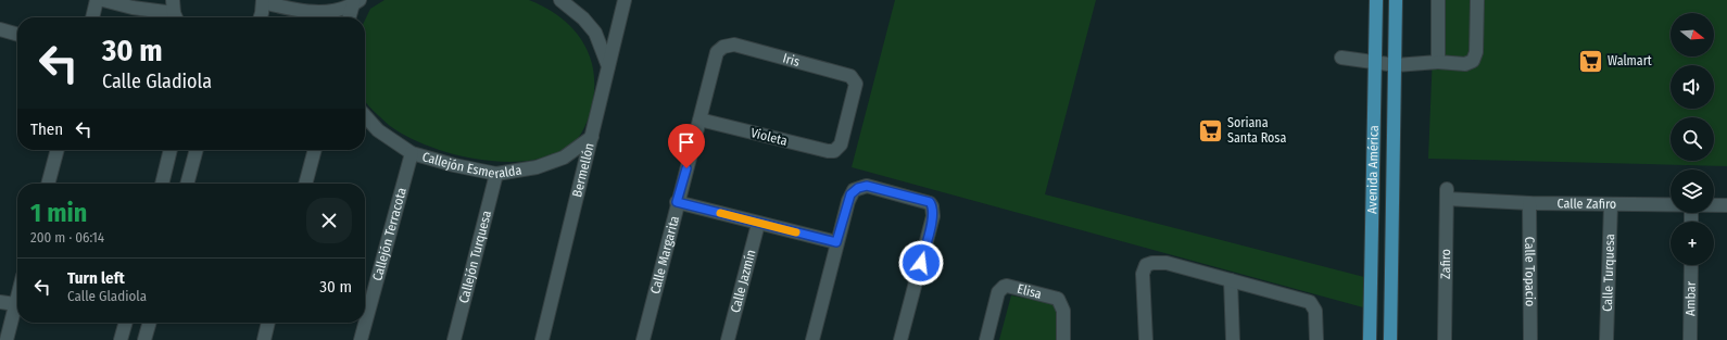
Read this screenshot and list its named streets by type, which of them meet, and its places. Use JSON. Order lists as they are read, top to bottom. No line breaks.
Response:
{"streets":{"main road":["Avenida América"],"street":["Iris","Violeta","Callejón Esmeralda","Bermellón","Calle Zafiro","Callejón Terracota","Calle Margarita","Callejón Turquesa","Zafiro","Calle Topacio","Calle Turquesa","Calle Jazmín","Elisa","Ambar"]},"crossings":[["Iris","Violeta"],["Iris","Calle Margarita"],["Violeta","Calle Margarita"],["Callejón Esmeralda","Bermellón"],["Callejón Esmeralda","Callejón Terracota"],["Callejón Esmeralda","Callejón Turquesa"],["Calle Zafiro","Zafiro"],["Calle Zafiro","Calle Topacio"],["Calle Zafiro","Calle Turquesa"]],"places":{"supermarket":["Walmart","Soriana Santa Rosa"]},"north":"right","page":{"map_buttons":"+","turn":["30 m","Calle Gladiola"],"then":"Then","heading":["1 min","200 m · 06:14"],"list":[{"name":"Turn left","note":"Calle Gladiola","value":"30 m"}]}}
